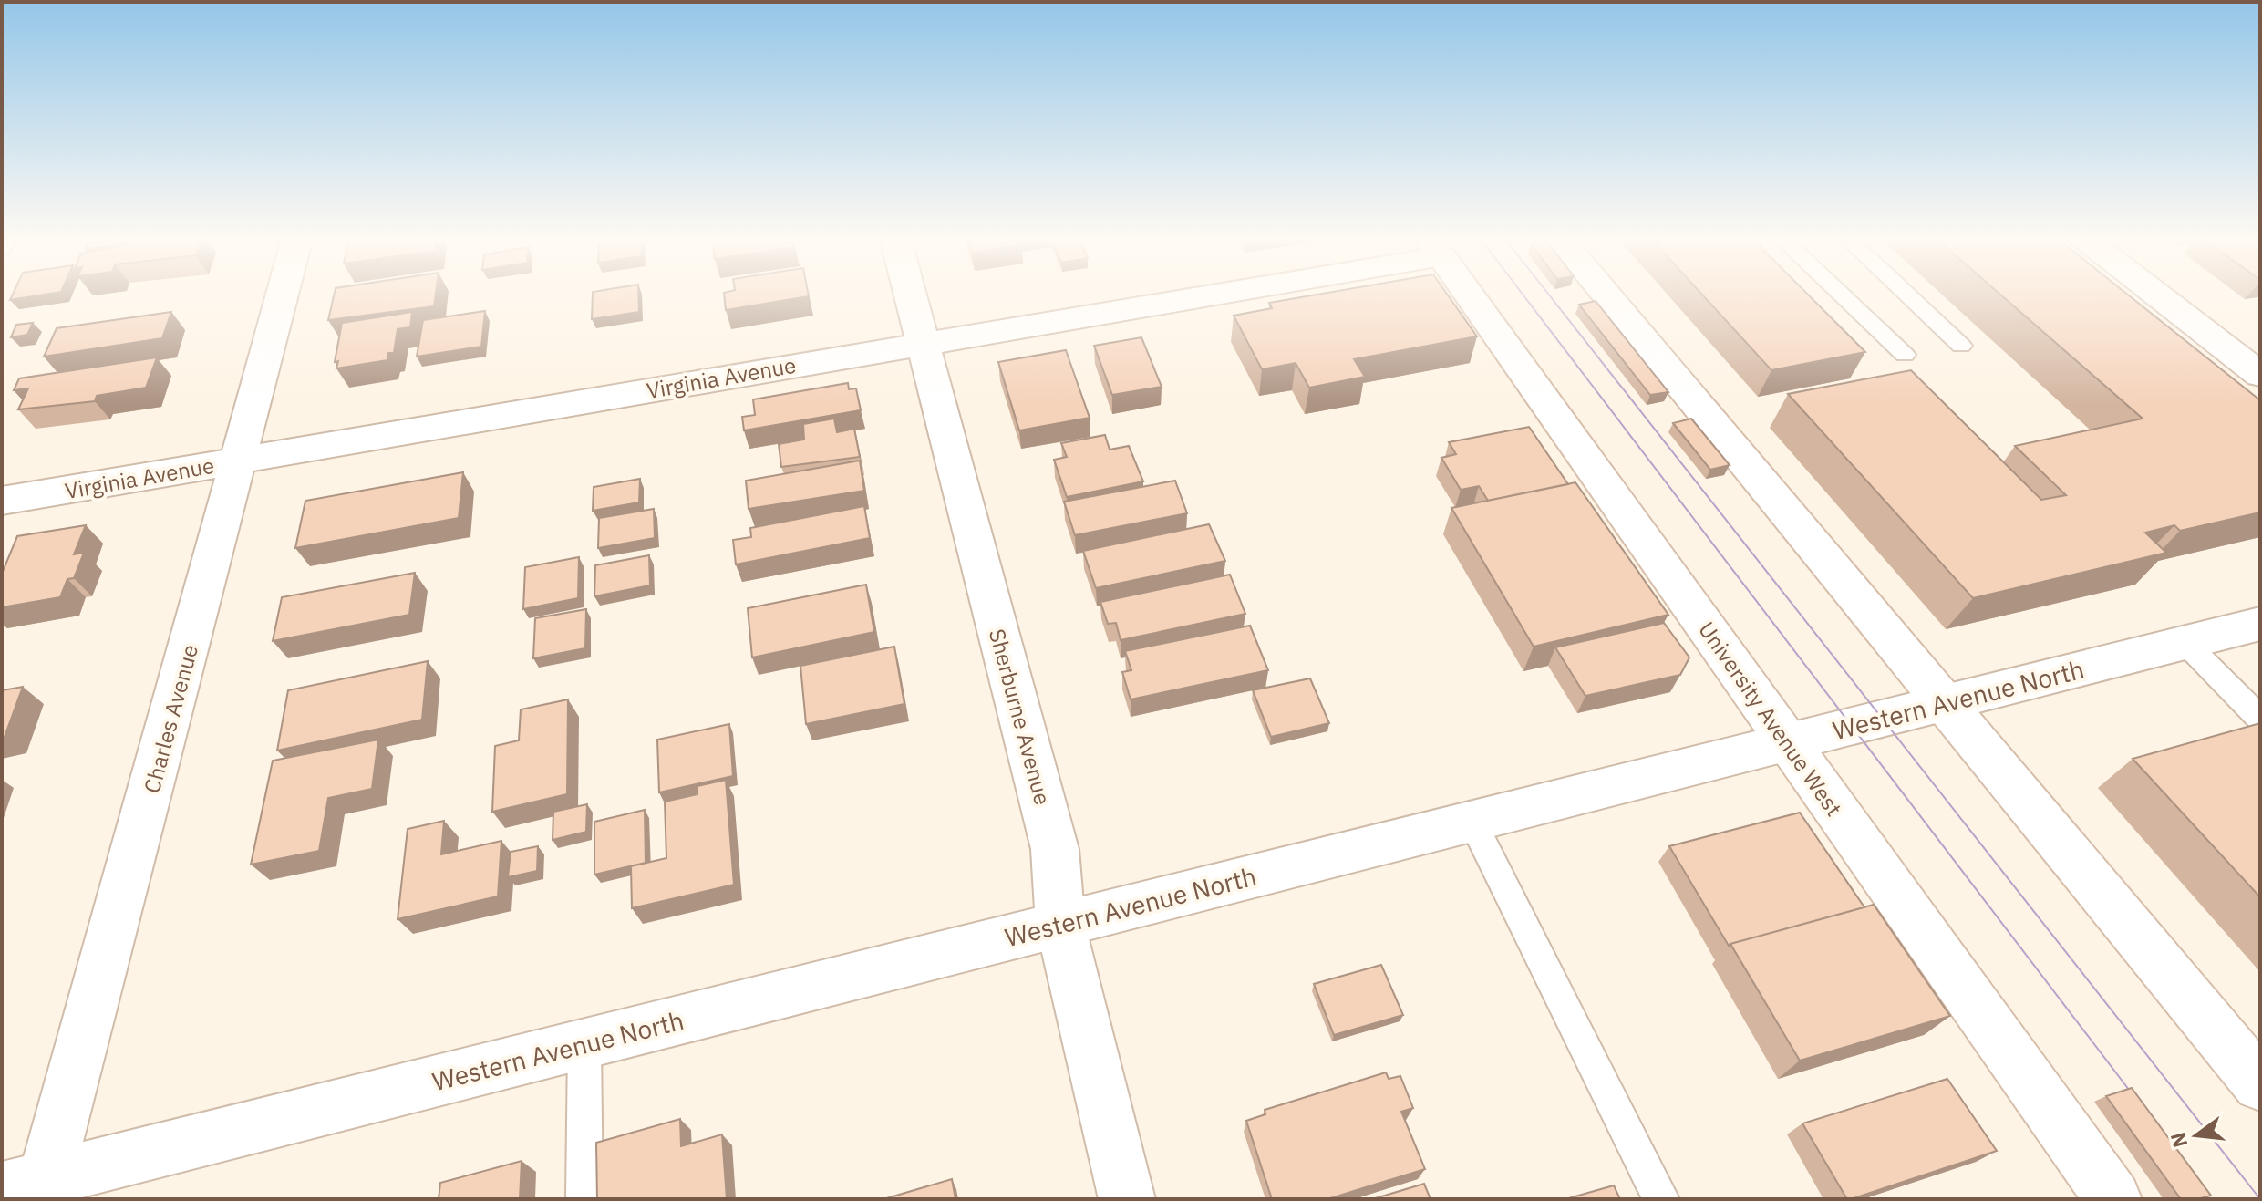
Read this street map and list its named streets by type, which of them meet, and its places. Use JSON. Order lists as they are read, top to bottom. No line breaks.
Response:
{"streets":{"street":["Virginia Avenue","Western Avenue North","Sherburne Avenue","Charles Avenue","University Avenue West"]},"crossings":[["Virginia Avenue","Sherburne Avenue"],["Virginia Avenue","Charles Avenue"],["Western Avenue North","Sherburne Avenue"],["Western Avenue North","Charles Avenue"],["Western Avenue North","University Avenue West"]],"north":"left"}
